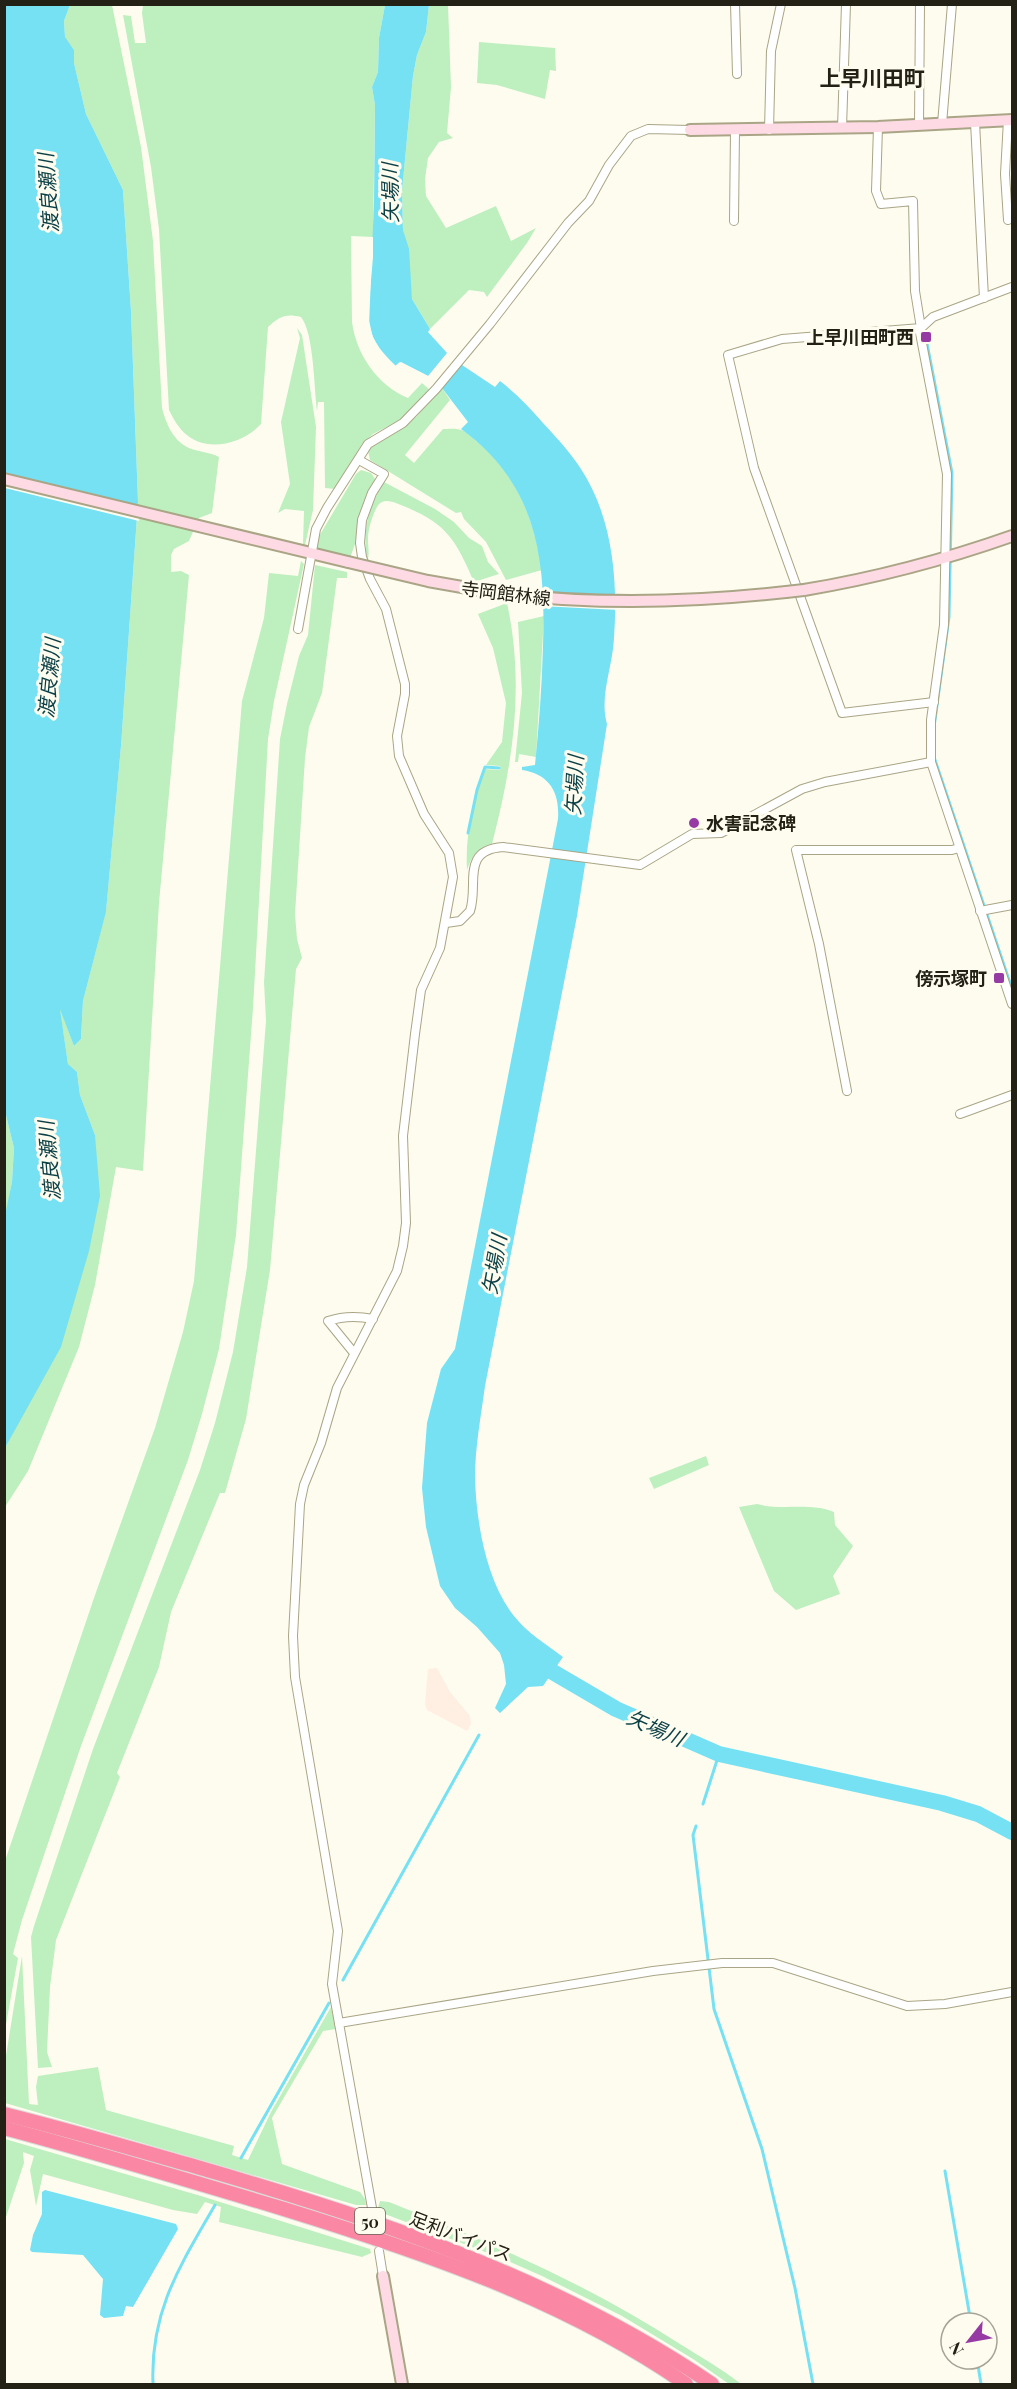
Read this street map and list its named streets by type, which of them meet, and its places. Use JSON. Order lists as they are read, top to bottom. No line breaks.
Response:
{"streets":{"highway":["50","足利バイパス"],"main road":["寺岡館林線"]},"districts":["上早川田町"],"water":["渡良瀬川","矢場川"],"places":{"transit":["上早川田町西","傍示塚町"],"other":["水害記念碑"]},"north":"bottom left"}
